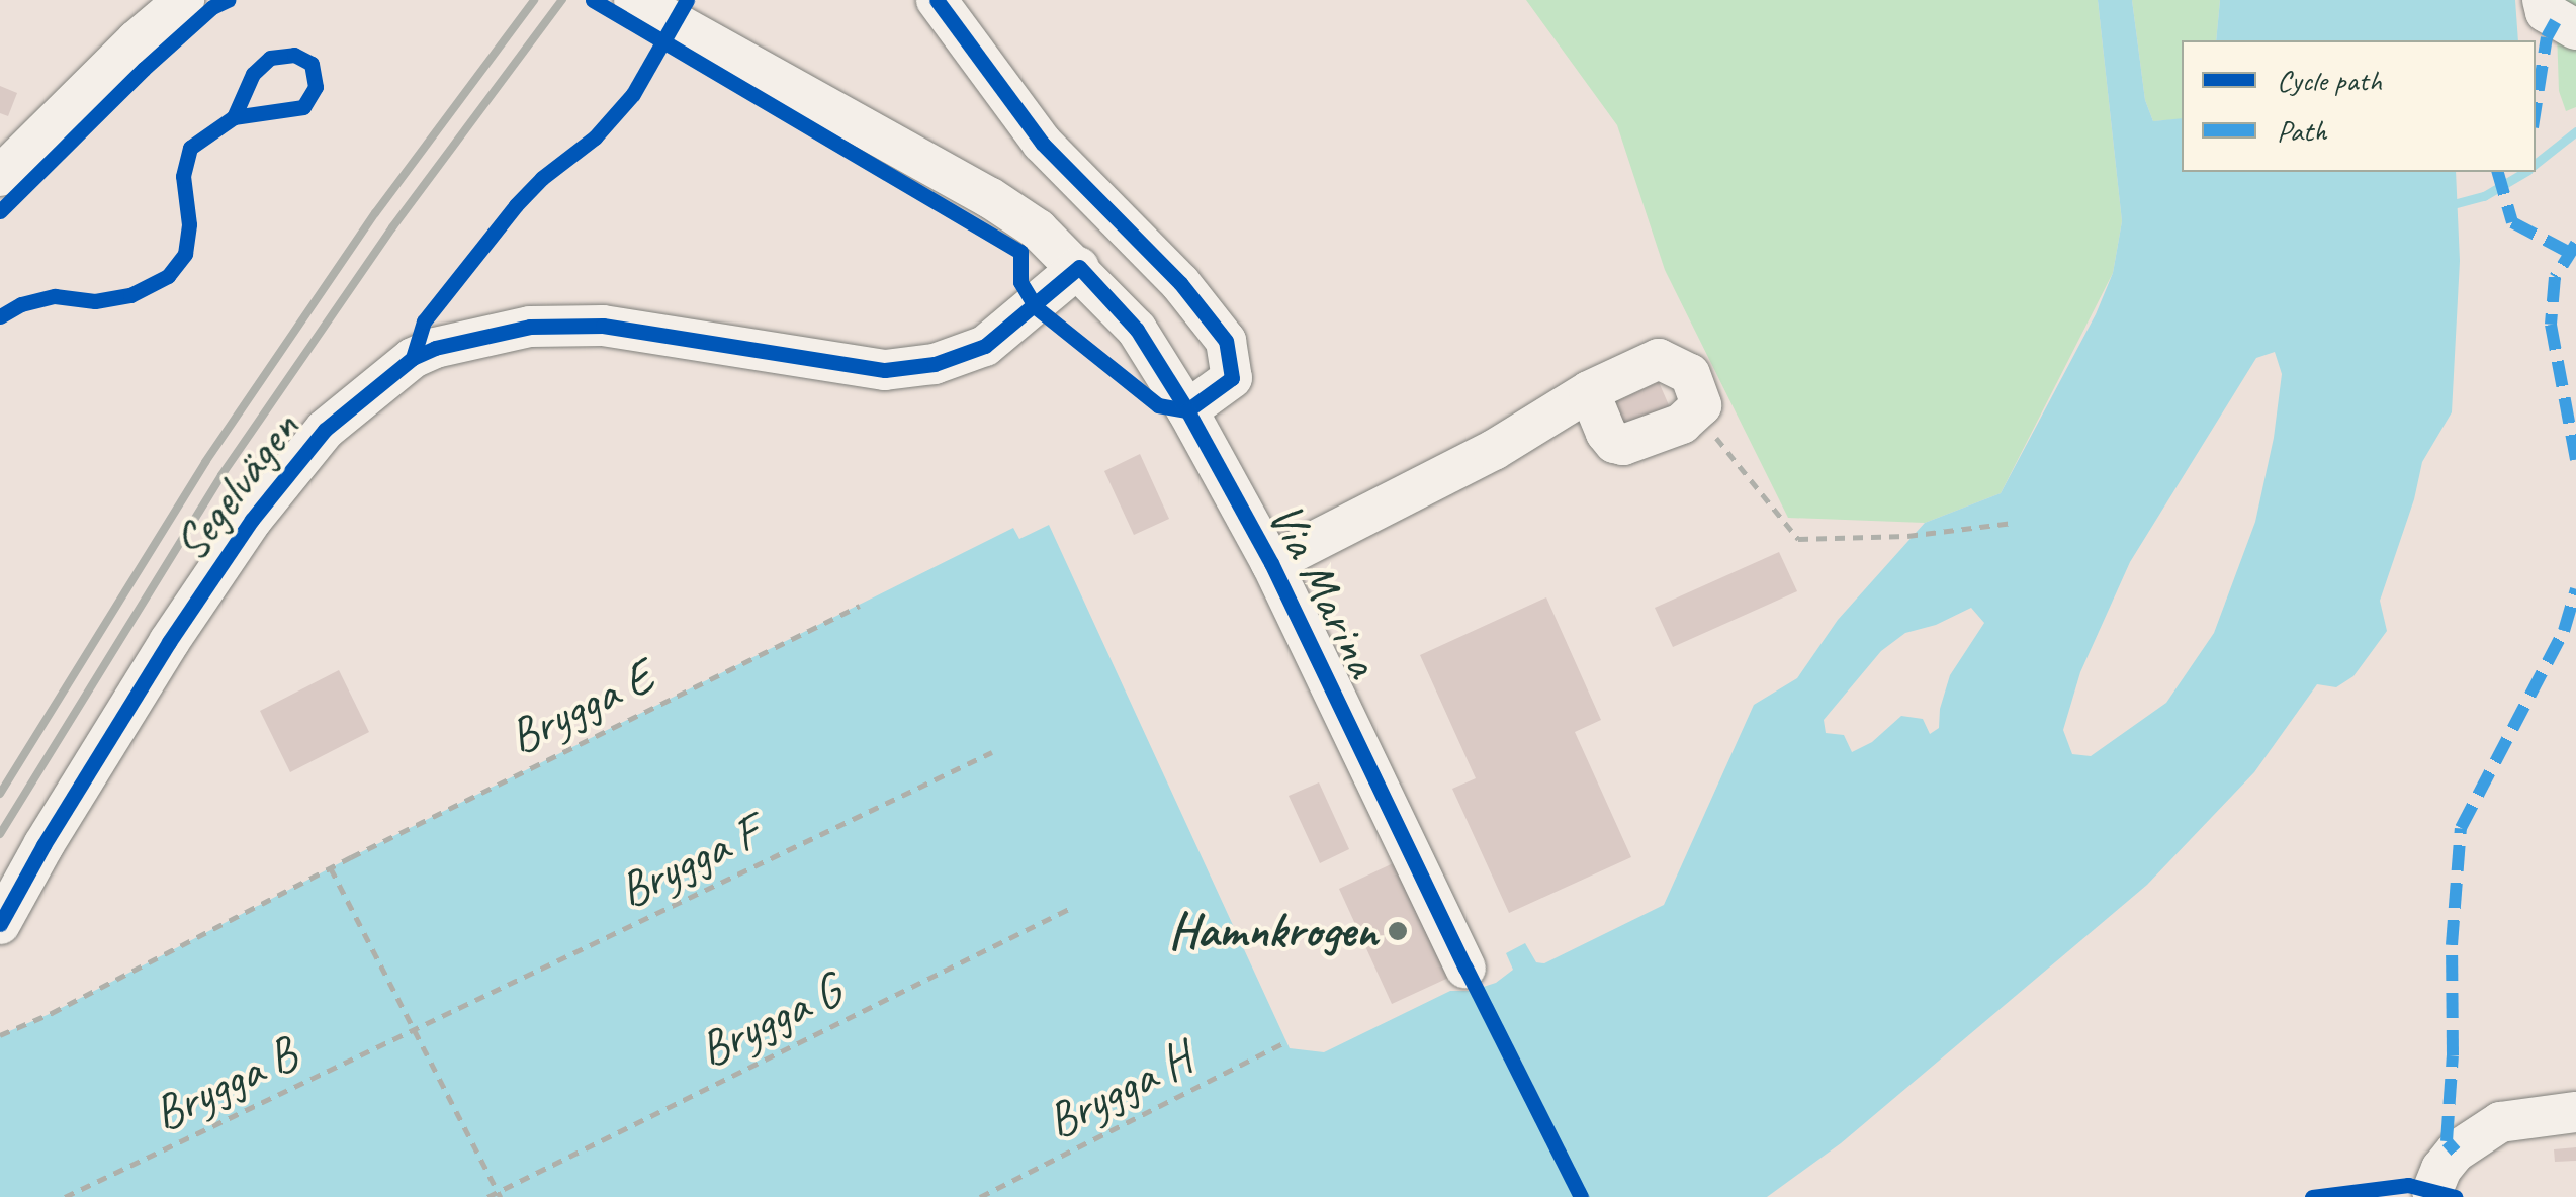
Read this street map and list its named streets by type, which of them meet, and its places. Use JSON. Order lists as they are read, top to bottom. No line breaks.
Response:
{"streets":{"street":["Segelvägen","Via Marina"],"path":["Brygga E","Brygga F","Brygga G","Brygga B","Brygga H"]},"crossings":[["Segelvägen","Via Marina"],["Brygga F","Brygga B"]],"places":["Hamnkrogen"],"legend":["Cycle path","Path"]}
